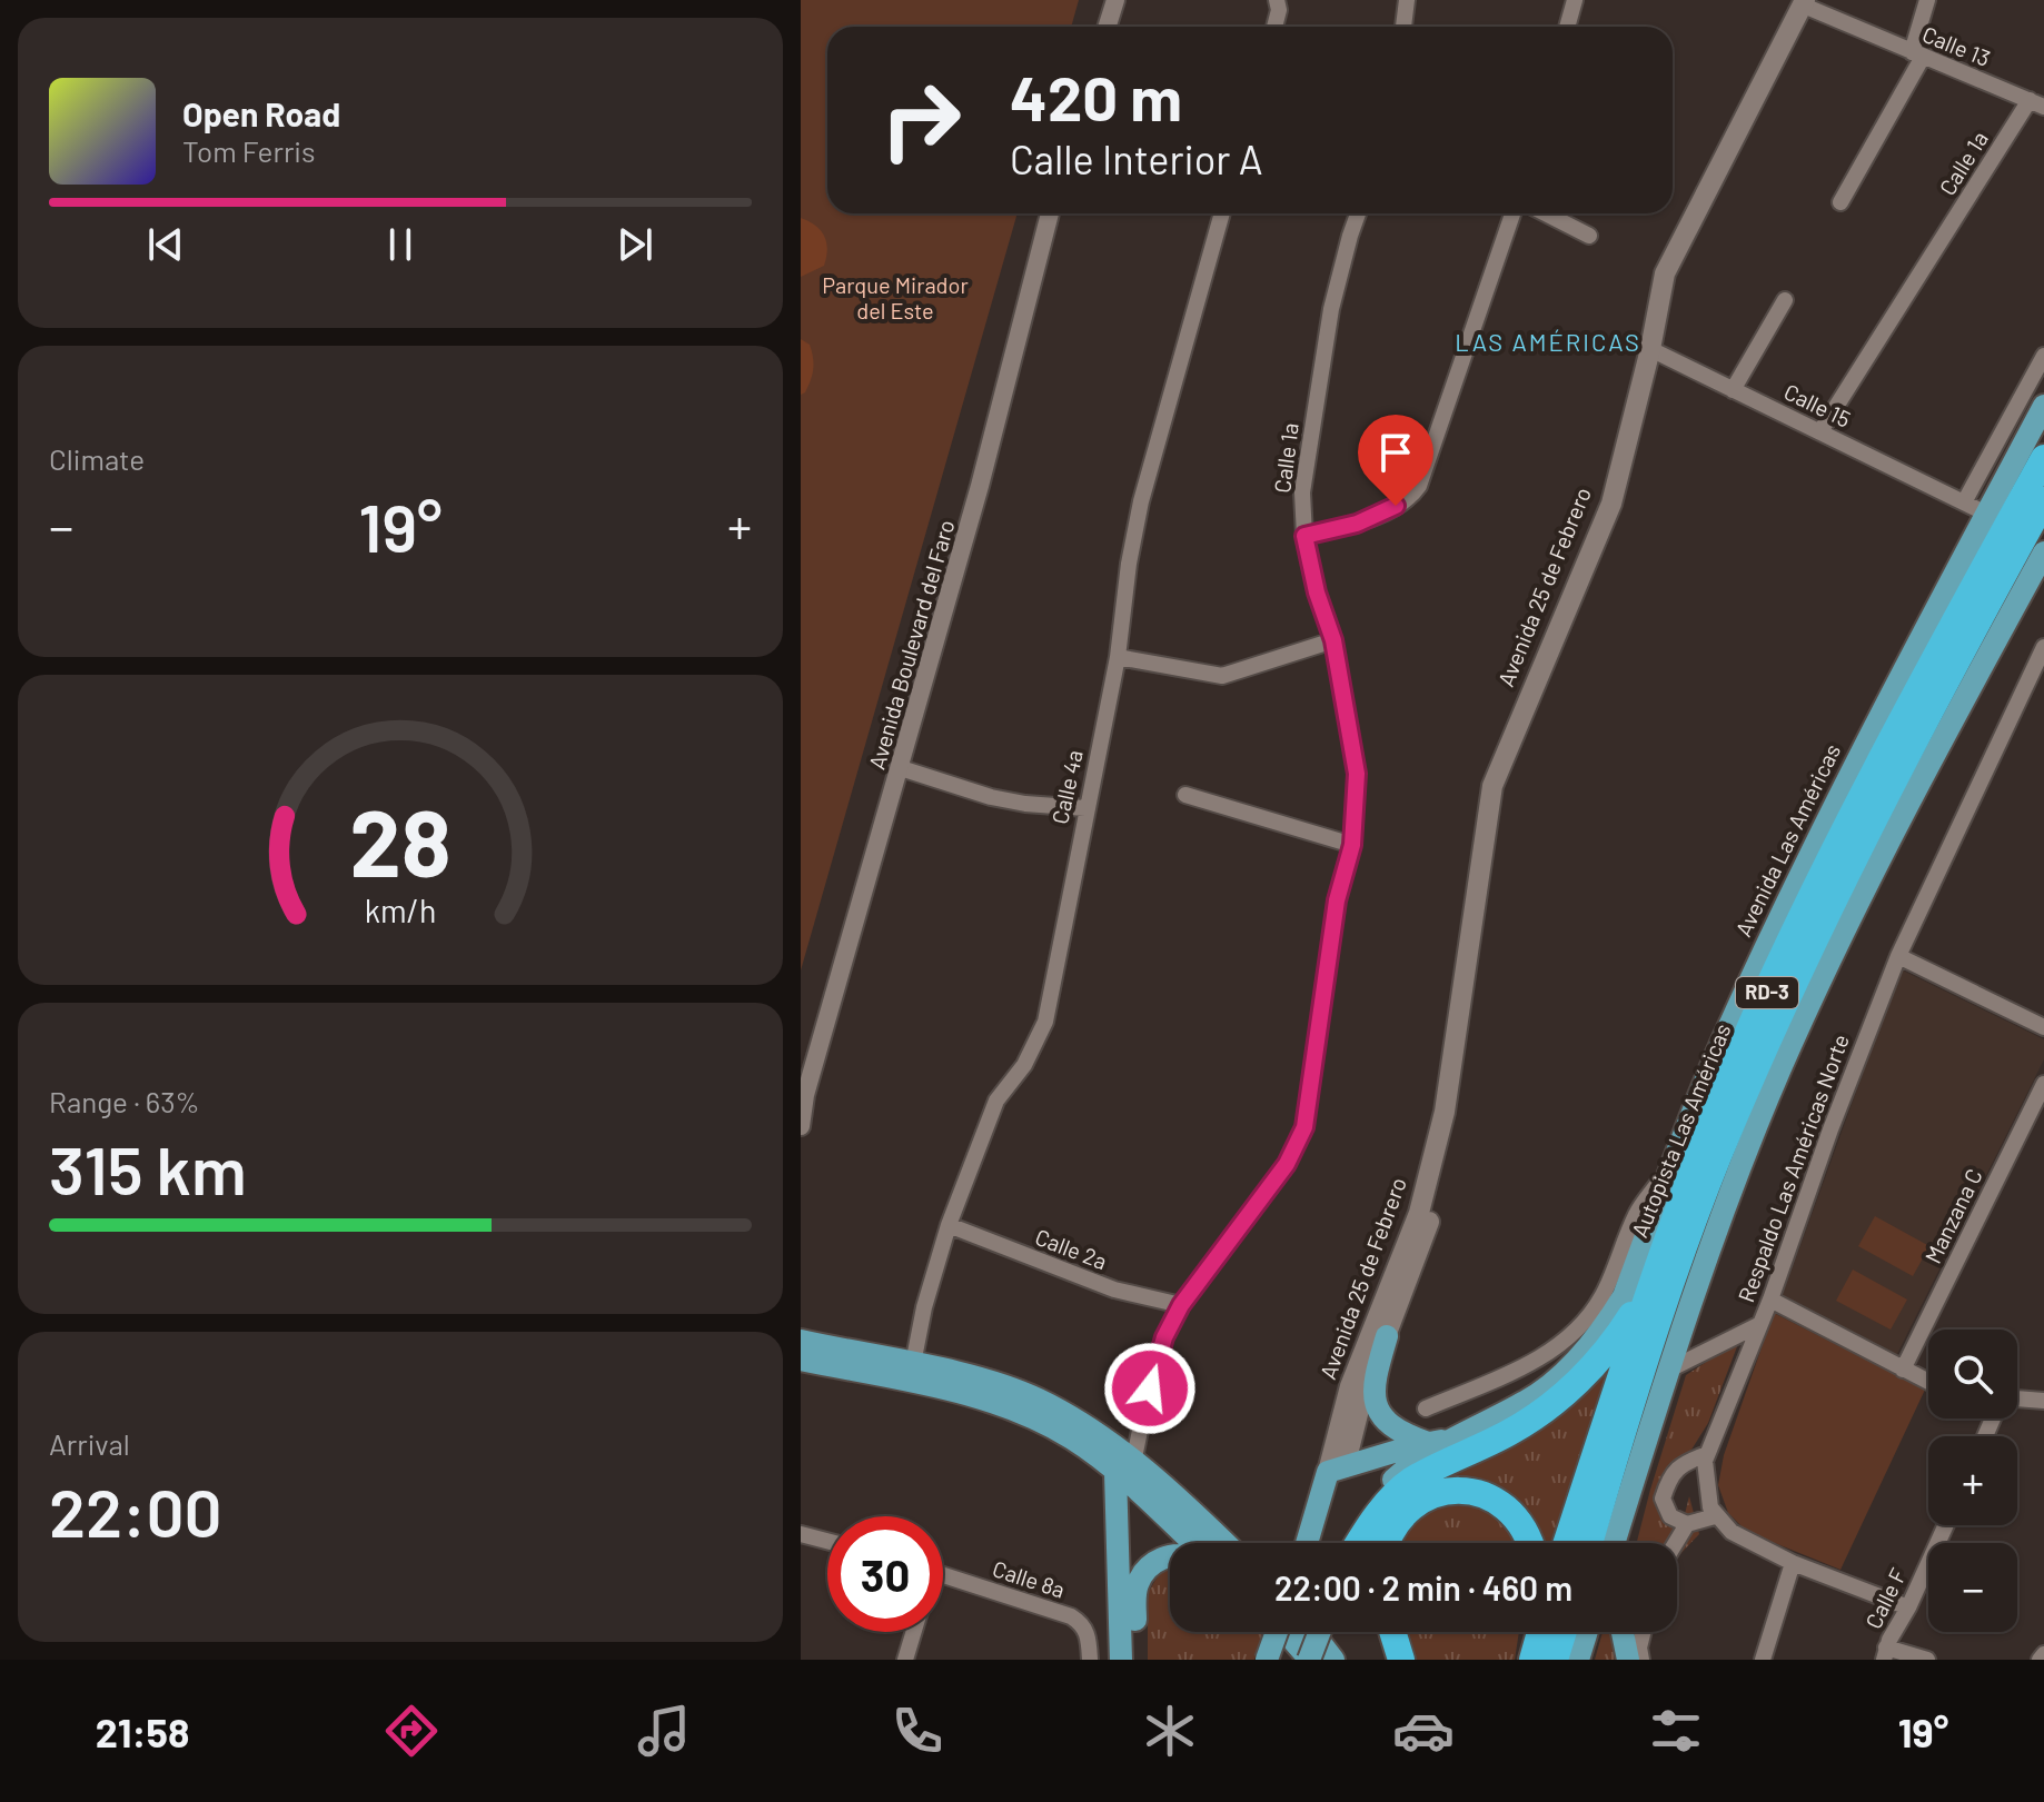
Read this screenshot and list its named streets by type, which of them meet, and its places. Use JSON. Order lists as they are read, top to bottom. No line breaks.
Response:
{"streets":{"highway":["RD-3","Autopista Las Américas"],"main road":["Avenida 25 de Febrero","Avenida Las Américas"],"street":["Calle 13","Calle 1a","Calle 15","Avenida Boulevard del Faro","Calle 4a","Respaldo Las Américas Norte","Manzana C","Calle 2a","Calle 8a","Calle F"]},"crossings":[["Calle 13","Calle 1a"],["Calle 13","Avenida 25 de Febrero"],["Calle 1a","Calle 15"],["Calle 1a","Calle 2a"],["Calle 15","Avenida 25 de Febrero"],["Calle 15","Avenida Las Américas"],["Calle 4a","Calle 2a"]],"districts":["LAS AMÉRICAS"],"parks":["Parque Mirador del Este"],"page":{"turn":["420 m","Calle Interior A"],"song":["Open Road","Tom Ferris"],"tile":["Climate",["Range · 63%","315 km"],["Arrival","22:00"]],"heat":["−","19°","+"],"map_buttons":["+","−"],"limit":"30","trip":"22:00 · 2 min · 460 m","tabs":["21:58","19°"],"gauge":["28","km/h"]}}
